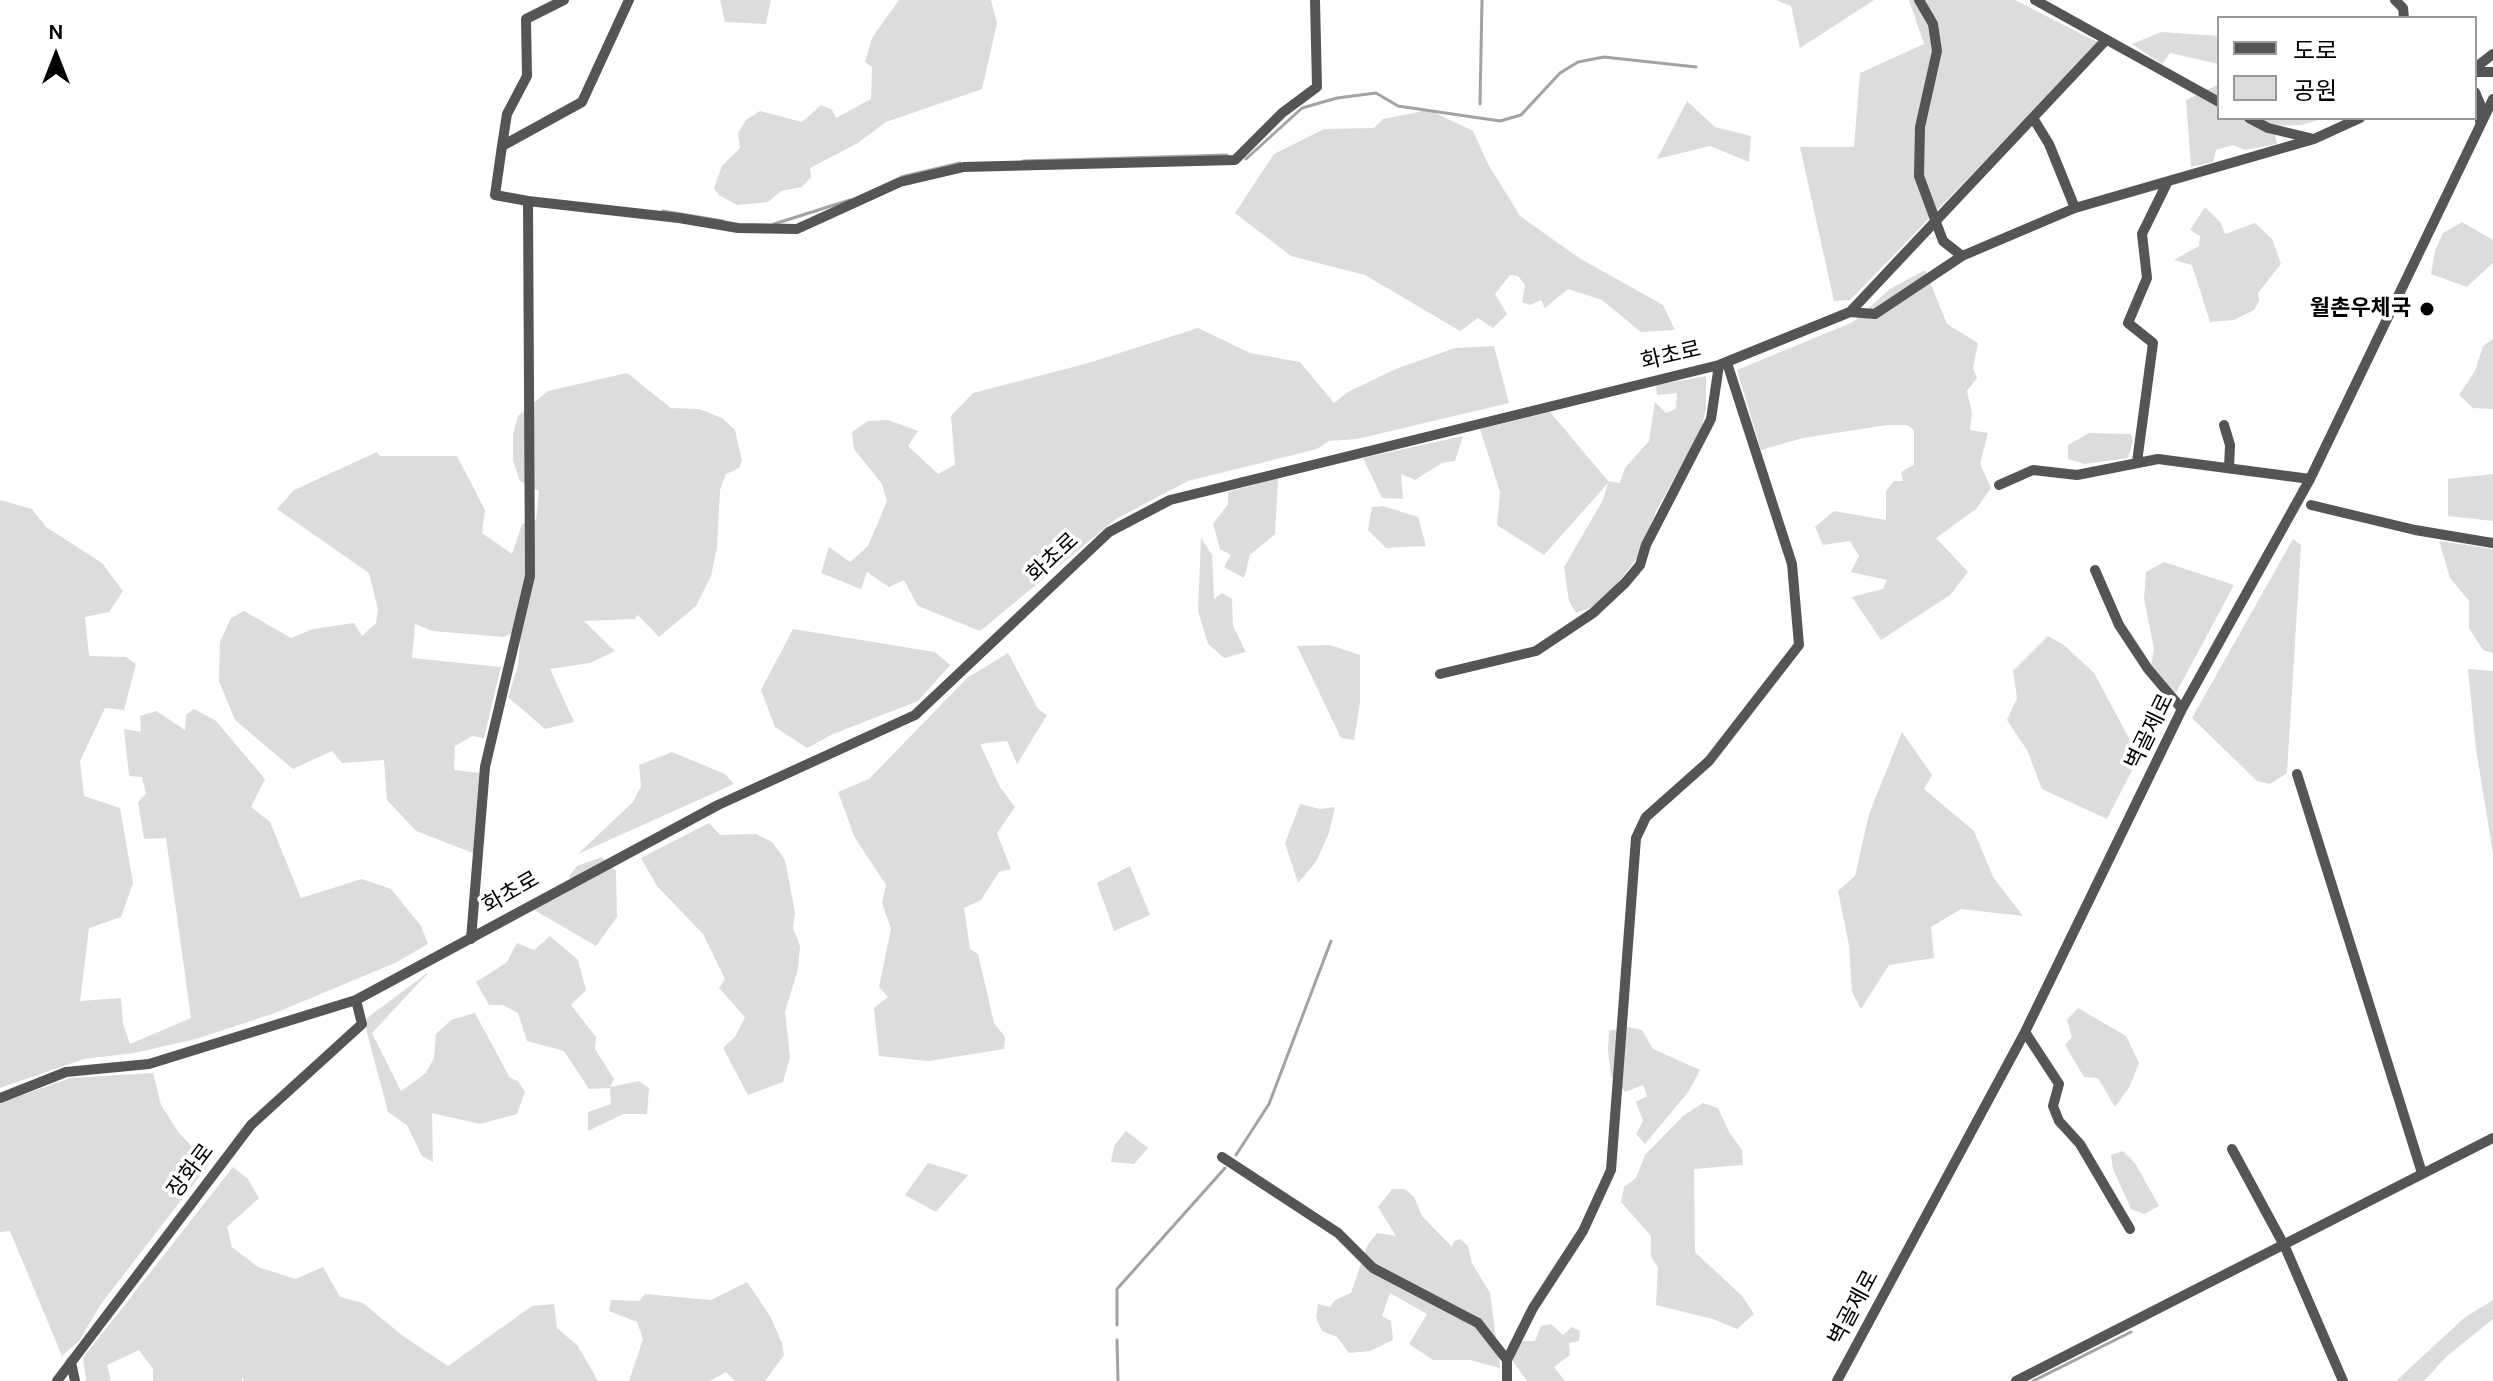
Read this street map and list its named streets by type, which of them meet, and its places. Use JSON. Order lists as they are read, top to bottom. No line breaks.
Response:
{"streets":{"street":["화초로","벽골제로","장화로"]},"crossings":[["화초로","장화로"]],"places":["월촌우체국"],"legend":["도로","공원"],"north":"top"}
